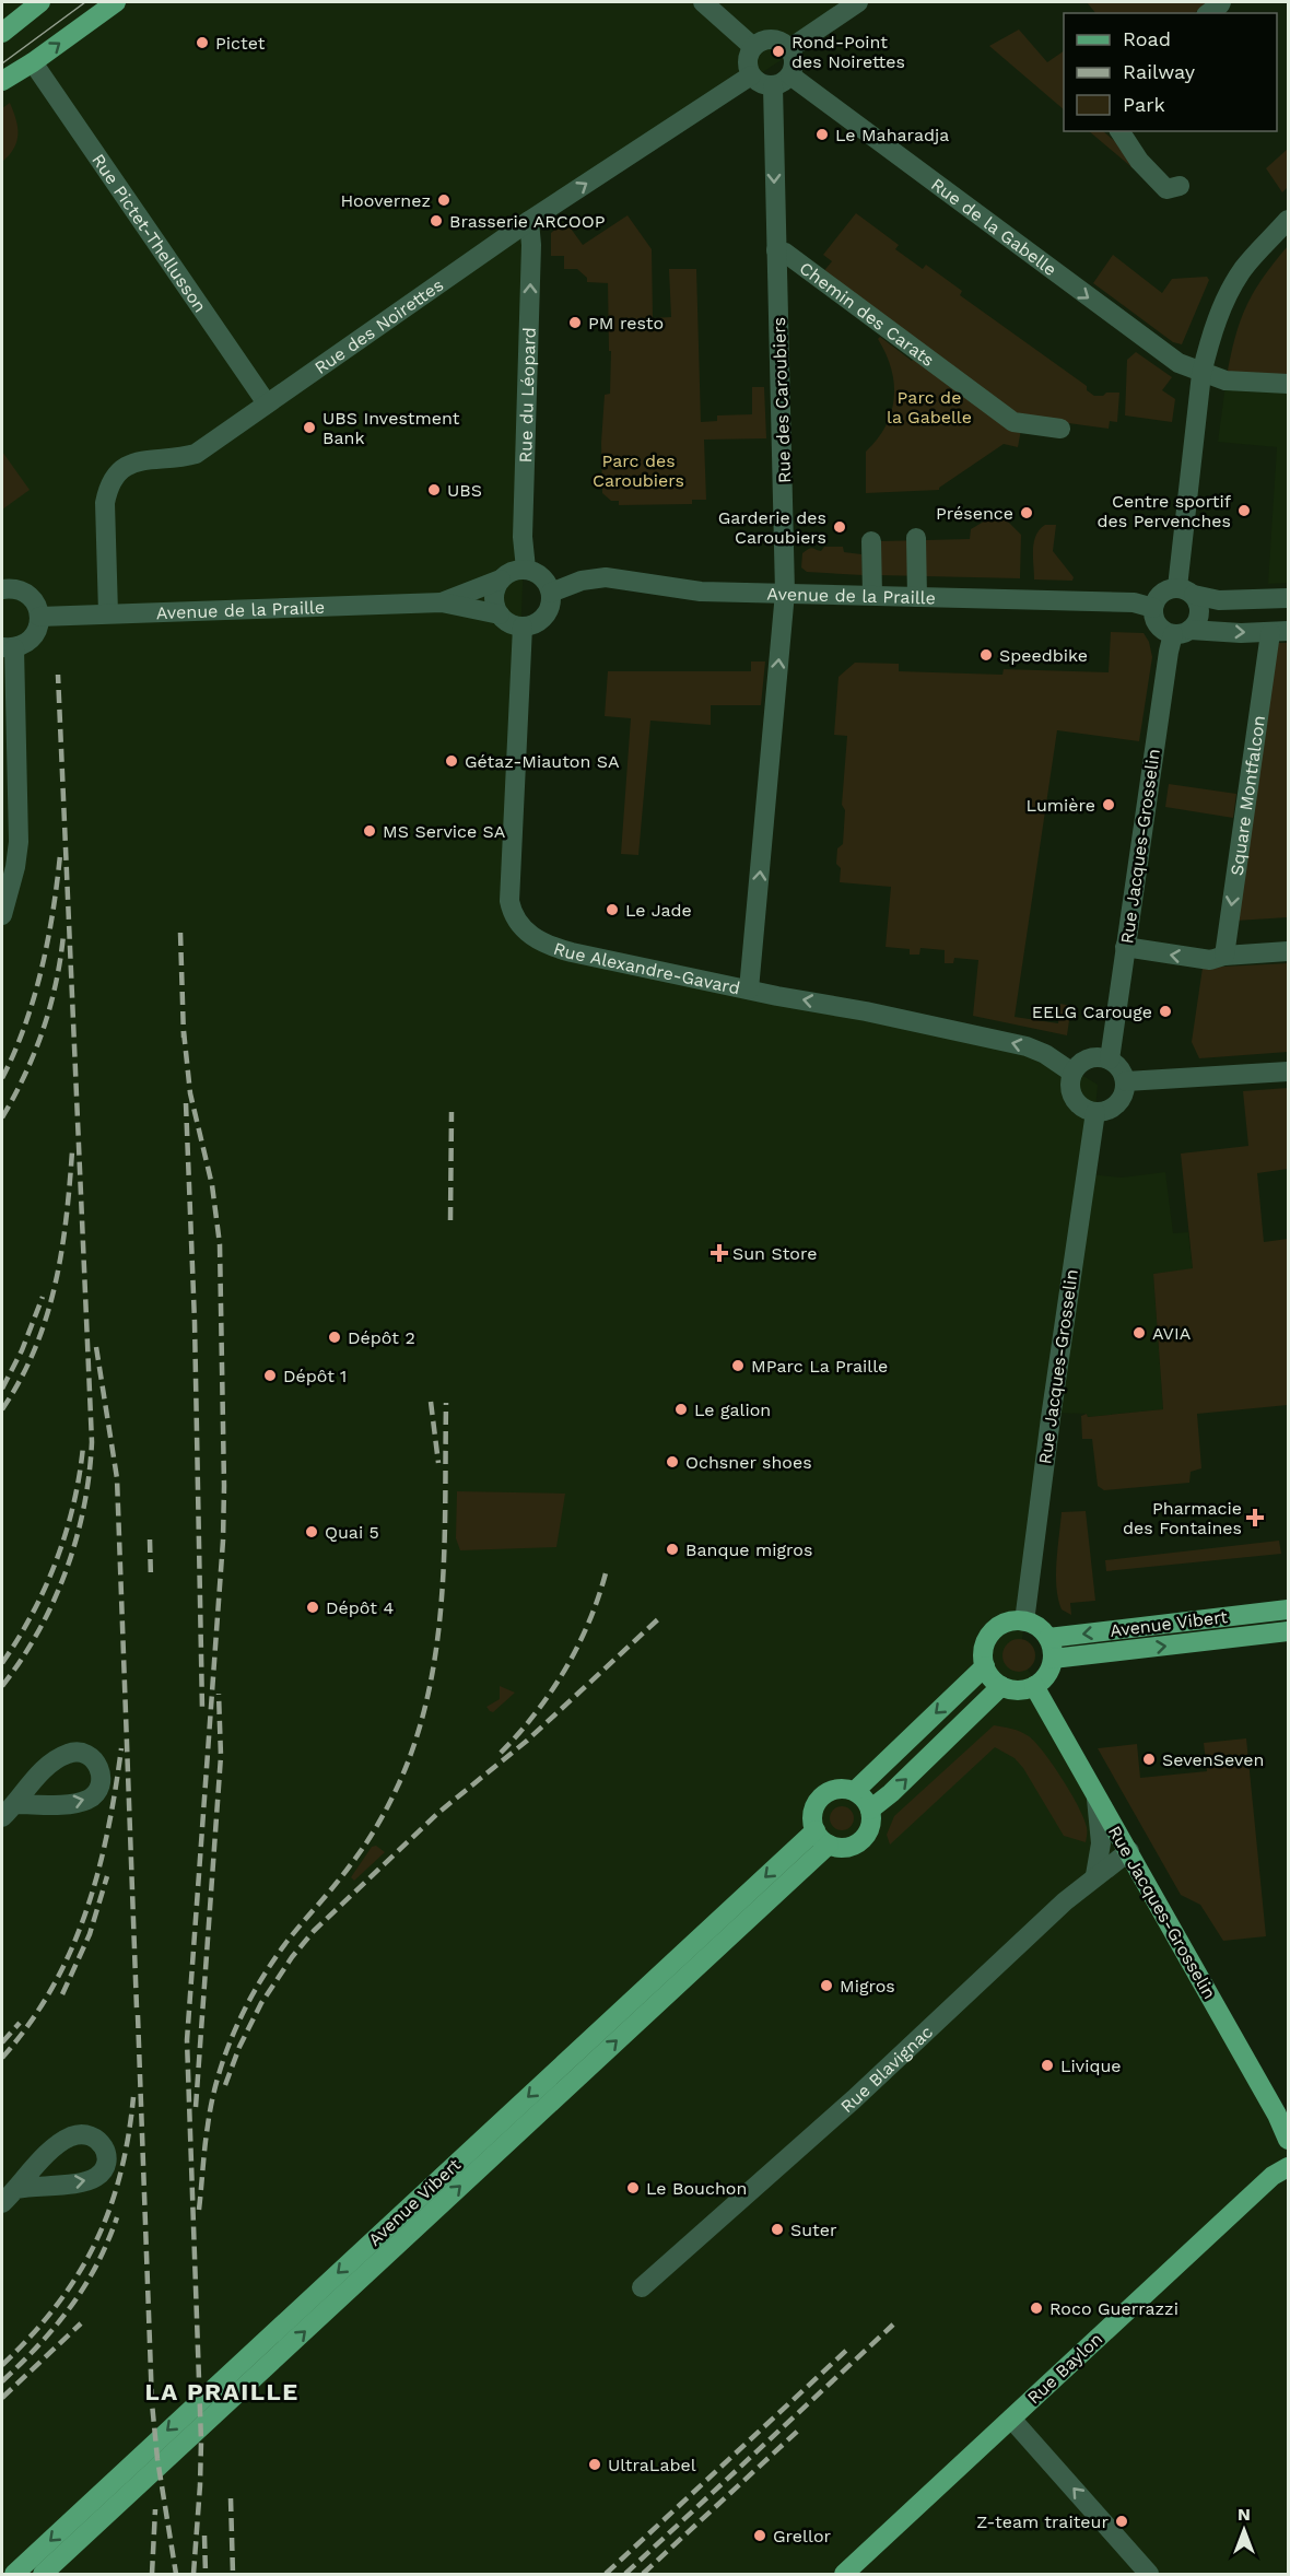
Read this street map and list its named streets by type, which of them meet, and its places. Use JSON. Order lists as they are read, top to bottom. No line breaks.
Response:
{"streets":{"main road":["Rue Jacques-Grosselin","Avenue Vibert","Rue Baylon"],"street":["Rue de la Gabelle","Rue Pictet-Thellusson","Chemin des Carats","Rue des Noirettes","Rue du Léopard","Rue des Caroubiers","Avenue de la Praille","Square Montfalcon","Rue Alexandre-Gavard","Rue Blavignac"]},"crossings":[["Rue de la Gabelle","Rue des Noirettes"],["Rue de la Gabelle","Rue des Caroubiers"],["Rue Pictet-Thellusson","Rue des Noirettes"],["Chemin des Carats","Rue des Caroubiers"],["Rue des Noirettes","Rue du Léopard"],["Rue des Noirettes","Rue des Caroubiers"],["Rue des Noirettes","Avenue de la Praille"],["Rue du Léopard","Avenue de la Praille"],["Rue du Léopard","Rue Alexandre-Gavard"],["Rue des Caroubiers","Avenue de la Praille"],["Rue des Caroubiers","Rue Alexandre-Gavard"],["Avenue de la Praille","Rue Jacques-Grosselin"],["Avenue de la Praille","Rue Alexandre-Gavard"],["Rue Jacques-Grosselin","Rue Alexandre-Gavard"],["Rue Jacques-Grosselin","Avenue Vibert"],["Rue Jacques-Grosselin","Rue Blavignac"]],"one_way":["Rue de la Gabelle","Rue du Léopard","Square Montfalcon","Rue Alexandre-Gavard"],"districts":["LA PRAILLE"],"parks":["Parc de la Gabelle","Parc des Caroubiers"],"places":{"other":["Pictet","Rond-Point des Noirettes","Le Maharadja","Hoovernez","Brasserie ARCOOP","PM resto","UBS Investment Bank","UBS","Centre sportif des Pervenches","Présence","Garderie des Caroubiers","Speedbike","Gétaz-Miauton SA","Lumière","MS Service SA","Le Jade","EELG Carouge","AVIA","Dépôt 2","MParc La Praille","Dépôt 1","Le galion","Ochsner shoes","Quai 5","Banque migros","Dépôt 4","SevenSeven","Migros","Livique","Le Bouchon","Suter","Roco Guerrazzi","UltraLabel","Z-team traiteur","Grellor"],"health":["Sun Store","Pharmacie des Fontaines"]},"legend":["Road","Railway","Park"],"north":"top"}
